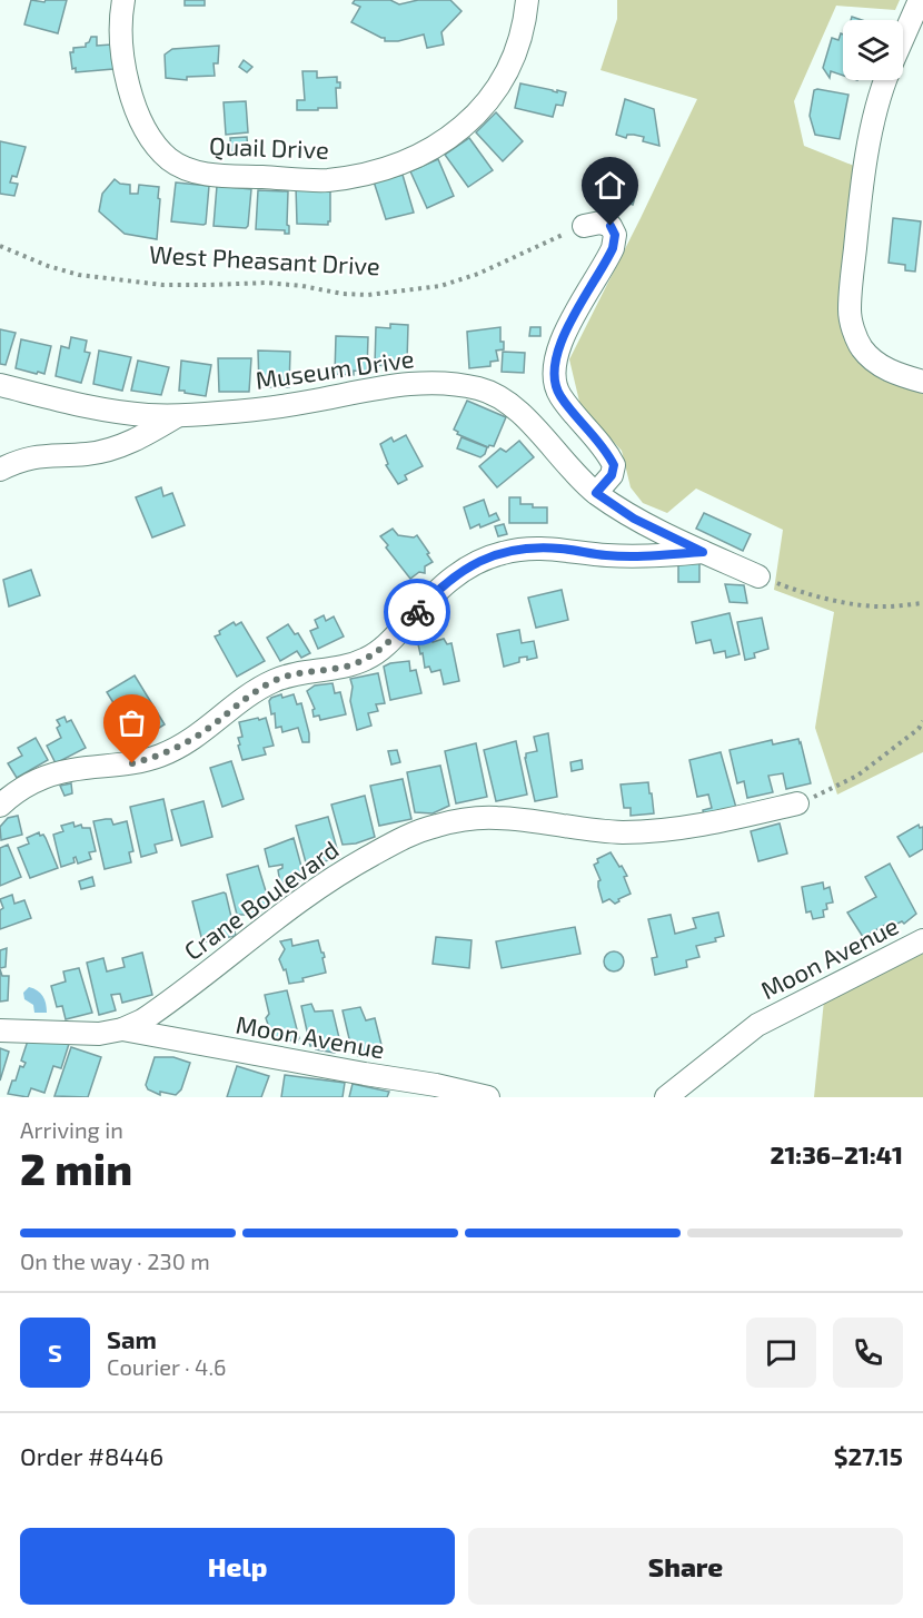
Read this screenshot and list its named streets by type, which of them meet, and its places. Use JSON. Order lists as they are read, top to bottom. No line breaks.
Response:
{"streets":{"street":["Quail Drive","Museum Drive","Crane Boulevard","Moon Avenue"],"path":["West Pheasant Drive"]},"crossings":[["Crane Boulevard","Moon Avenue"]],"page":{"heading":["2 min","Arriving in","21:36–21:41"],"panel":["Sam","Courier · 4.6","Order #8446","$27.15"],"bar":"On the way · 230 m","round":"S","buttons":["Help","Share"]}}
